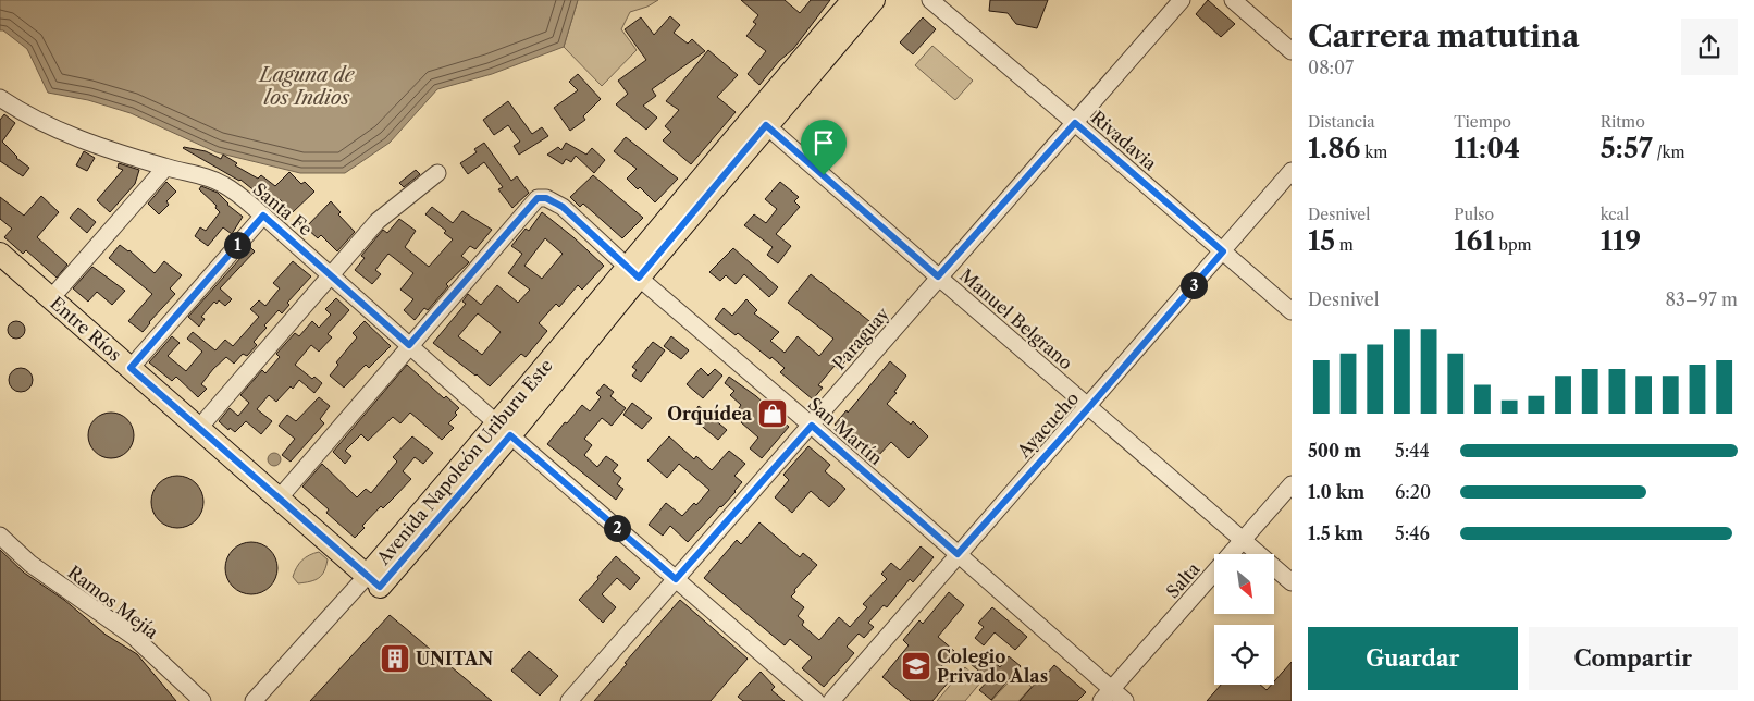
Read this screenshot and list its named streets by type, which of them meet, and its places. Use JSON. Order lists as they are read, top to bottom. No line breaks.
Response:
{"streets":{"main road":["Entre Ríos","Avenida Napoleón Uriburu Este"],"street":["Rivadavia","Santa Fe","Manuel Belgrano","Paraguay","Ayacucho","San Martín","Salta","Ramos Mejía"]},"crossings":[["Rivadavia","Paraguay"],["Rivadavia","Ayacucho"],["Santa Fe","Paraguay"],["Santa Fe","San Martín"],["Santa Fe","Avenida Napoleón Uriburu Este"],["Manuel Belgrano","Paraguay"],["Manuel Belgrano","Ayacucho"],["Manuel Belgrano","Salta"],["Entre Ríos","Avenida Napoleón Uriburu Este"],["Paraguay","San Martín"],["Ayacucho","San Martín"],["San Martín","Avenida Napoleón Uriburu Este"],["San Martín","Salta"]],"water":["Laguna de los Indios"],"places":{"shop":["Orquídea"],"building":["UNITAN"],"school or university":["Colegio Privado Alas"]},"north":"bottom right","page":{"heading":["Carrera matutina","08:07"],"stats":[["Distancia","1.86 km"],["Tiempo","11:04"],["Ritmo","5:57 /km"],["Desnivel","15 m"],["Pulso","161 bpm"],["kcal","119"]],"pins":["1","3","2"],"chart":["Desnivel","83–97 m"],"list":[{"name":"500 m","note":"5:44"},{"name":"1.0 km","note":"6:20"},{"name":"1.5 km","note":"5:46"}],"buttons":["Guardar","Compartir"]}}
